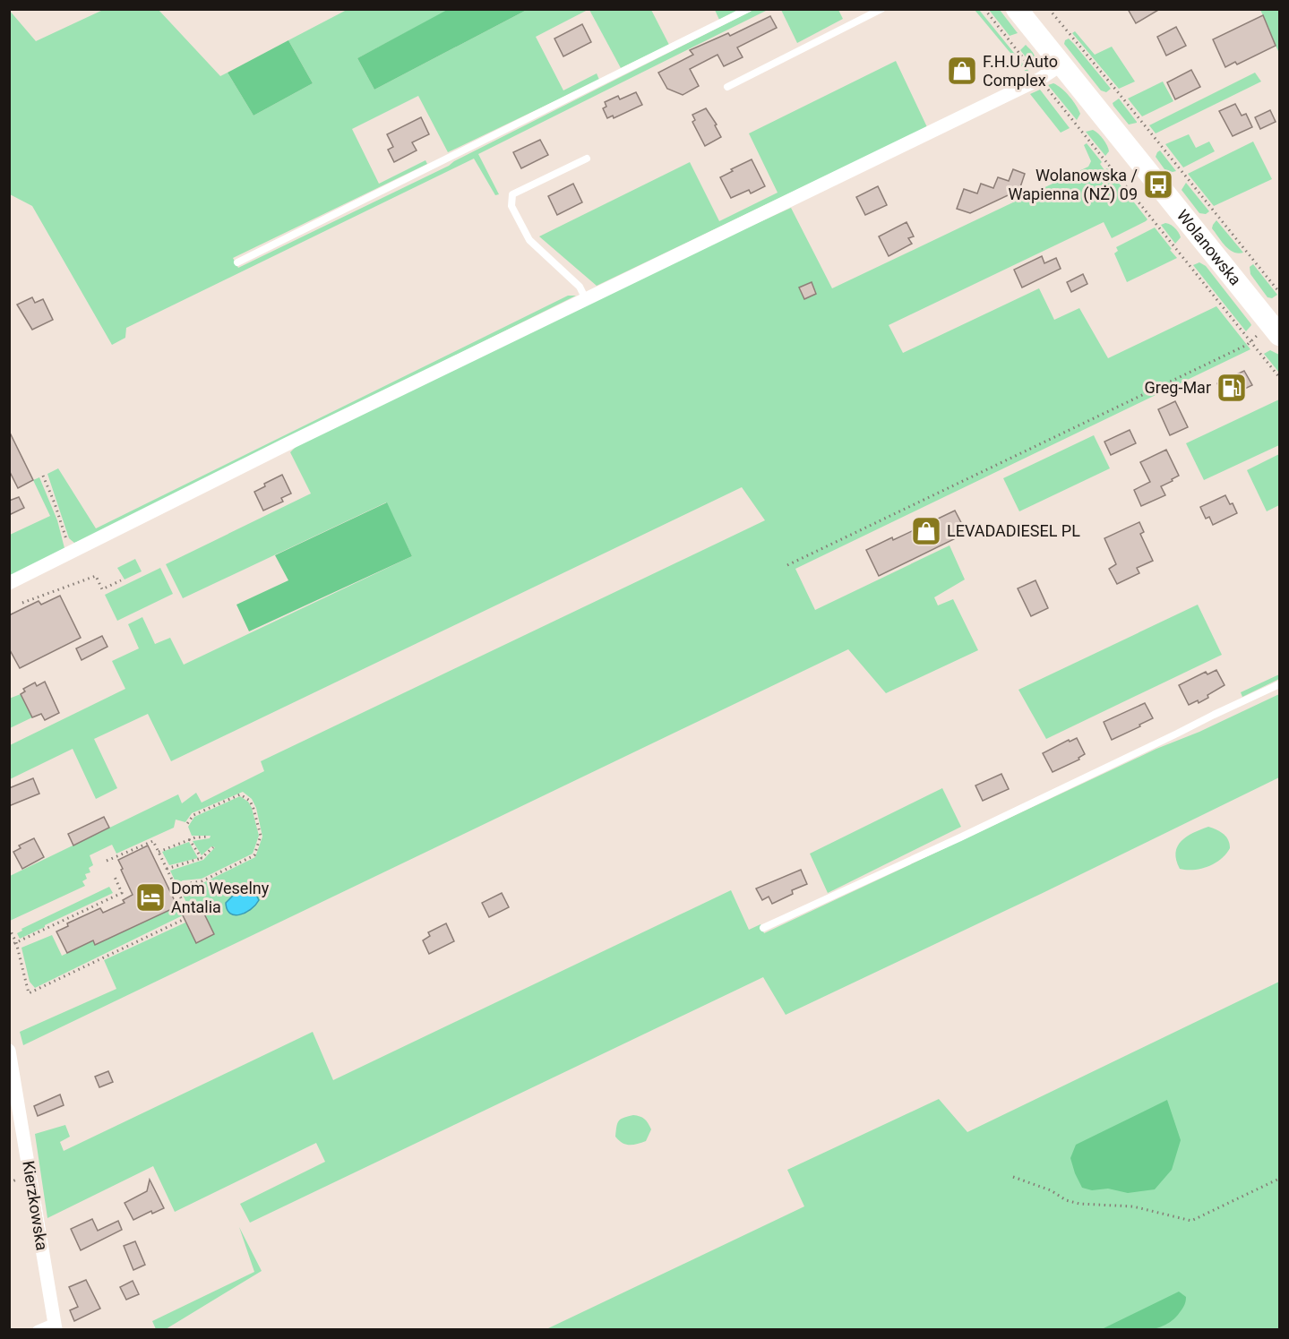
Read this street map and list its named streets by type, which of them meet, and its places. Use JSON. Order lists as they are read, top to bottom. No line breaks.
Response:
{"streets":{"main road":["Wolanowska"],"street":["Kierzkowska"]},"places":{"shop":["F.H.U Auto Complex","LEVADADIESEL PL"],"bus stop":["Wolanowska / Wapienna (NŻ) 09"],"fuel station":["Greg-Mar"],"hotel":["Dom Weselny Antalia"]}}
